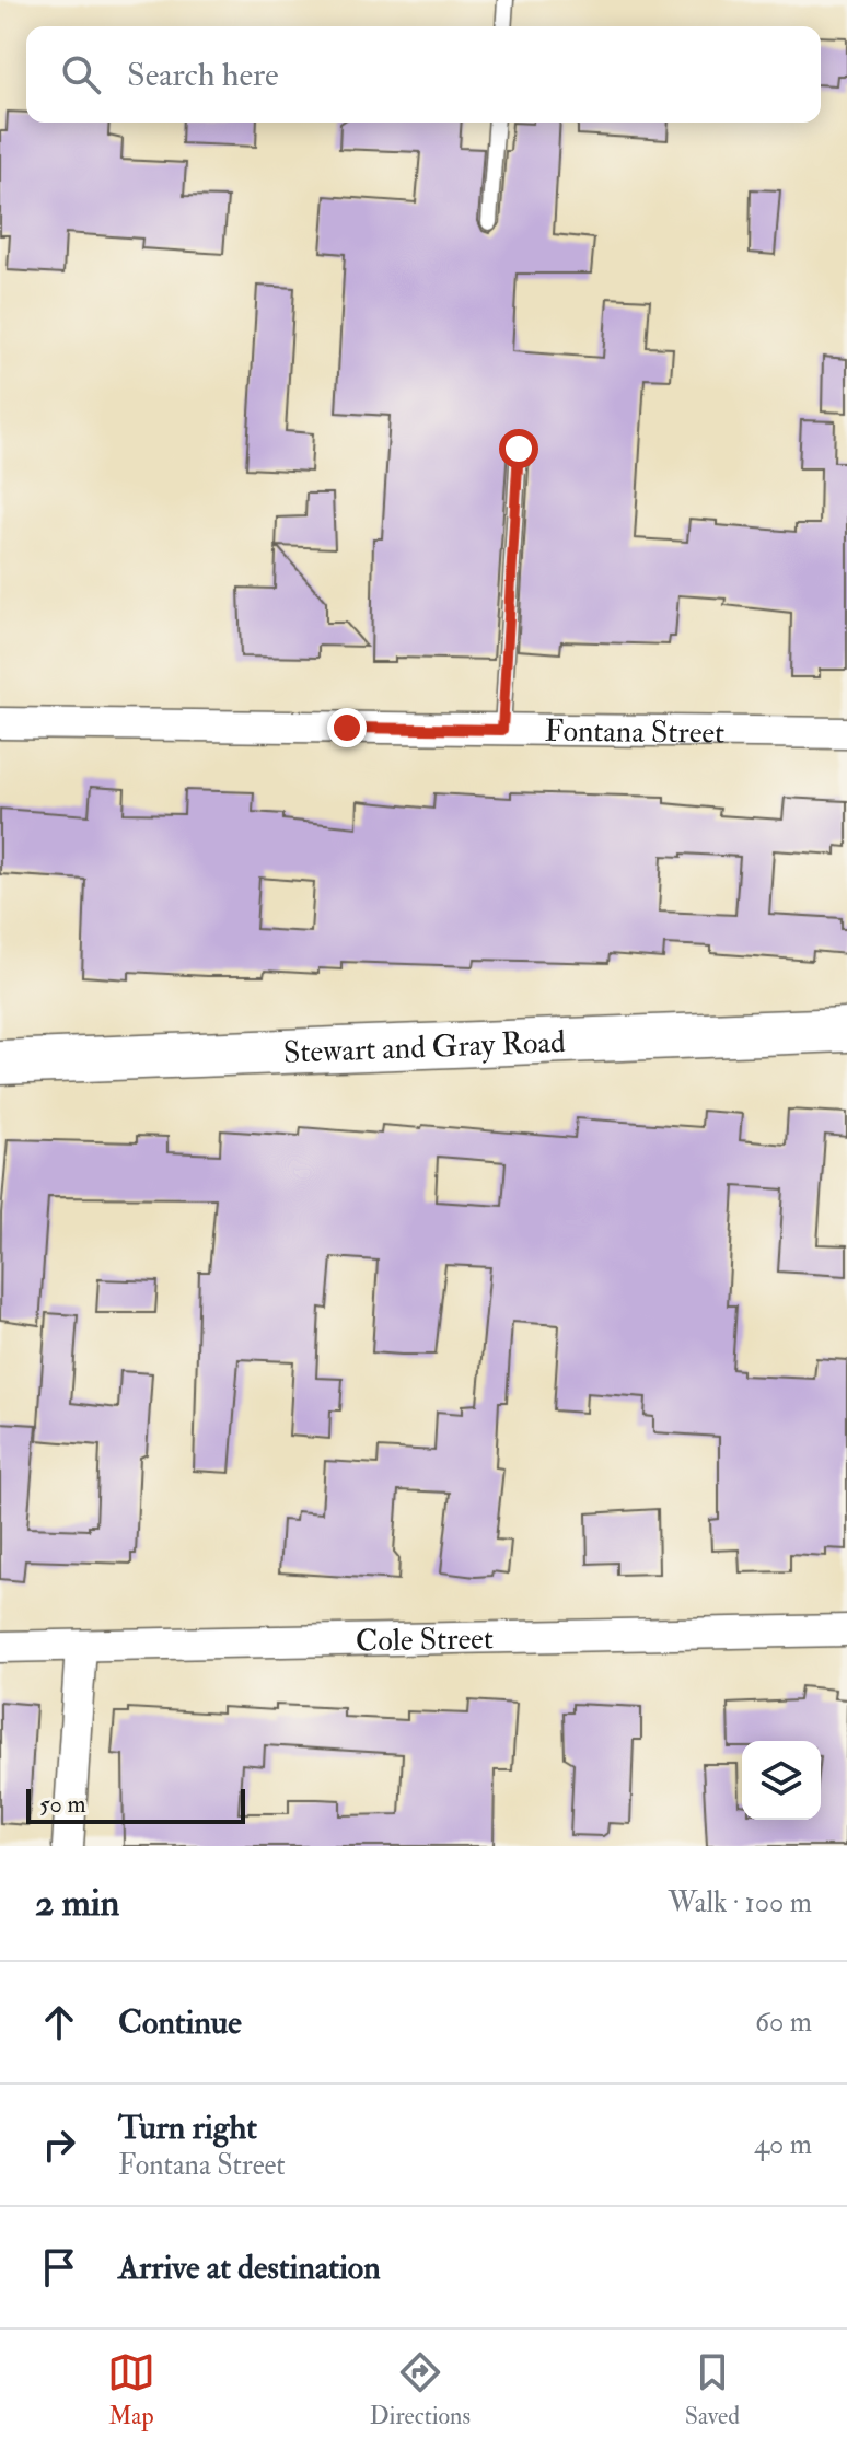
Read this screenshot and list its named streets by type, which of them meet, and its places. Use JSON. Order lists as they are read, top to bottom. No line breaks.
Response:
{"streets":{"main road":["Stewart and Gray Road"],"street":["Fontana Street","Cole Street"]},"scale_bar":"50 m","page":{"search":"Search here","scale":"50 m","heading":["2 min","Walk · 100 m"],"list":[["Continue","60 m"],["Turn right","Fontana Street","40 m"],"Arrive at destination"],"nav":["Map","Directions","Saved"]}}
